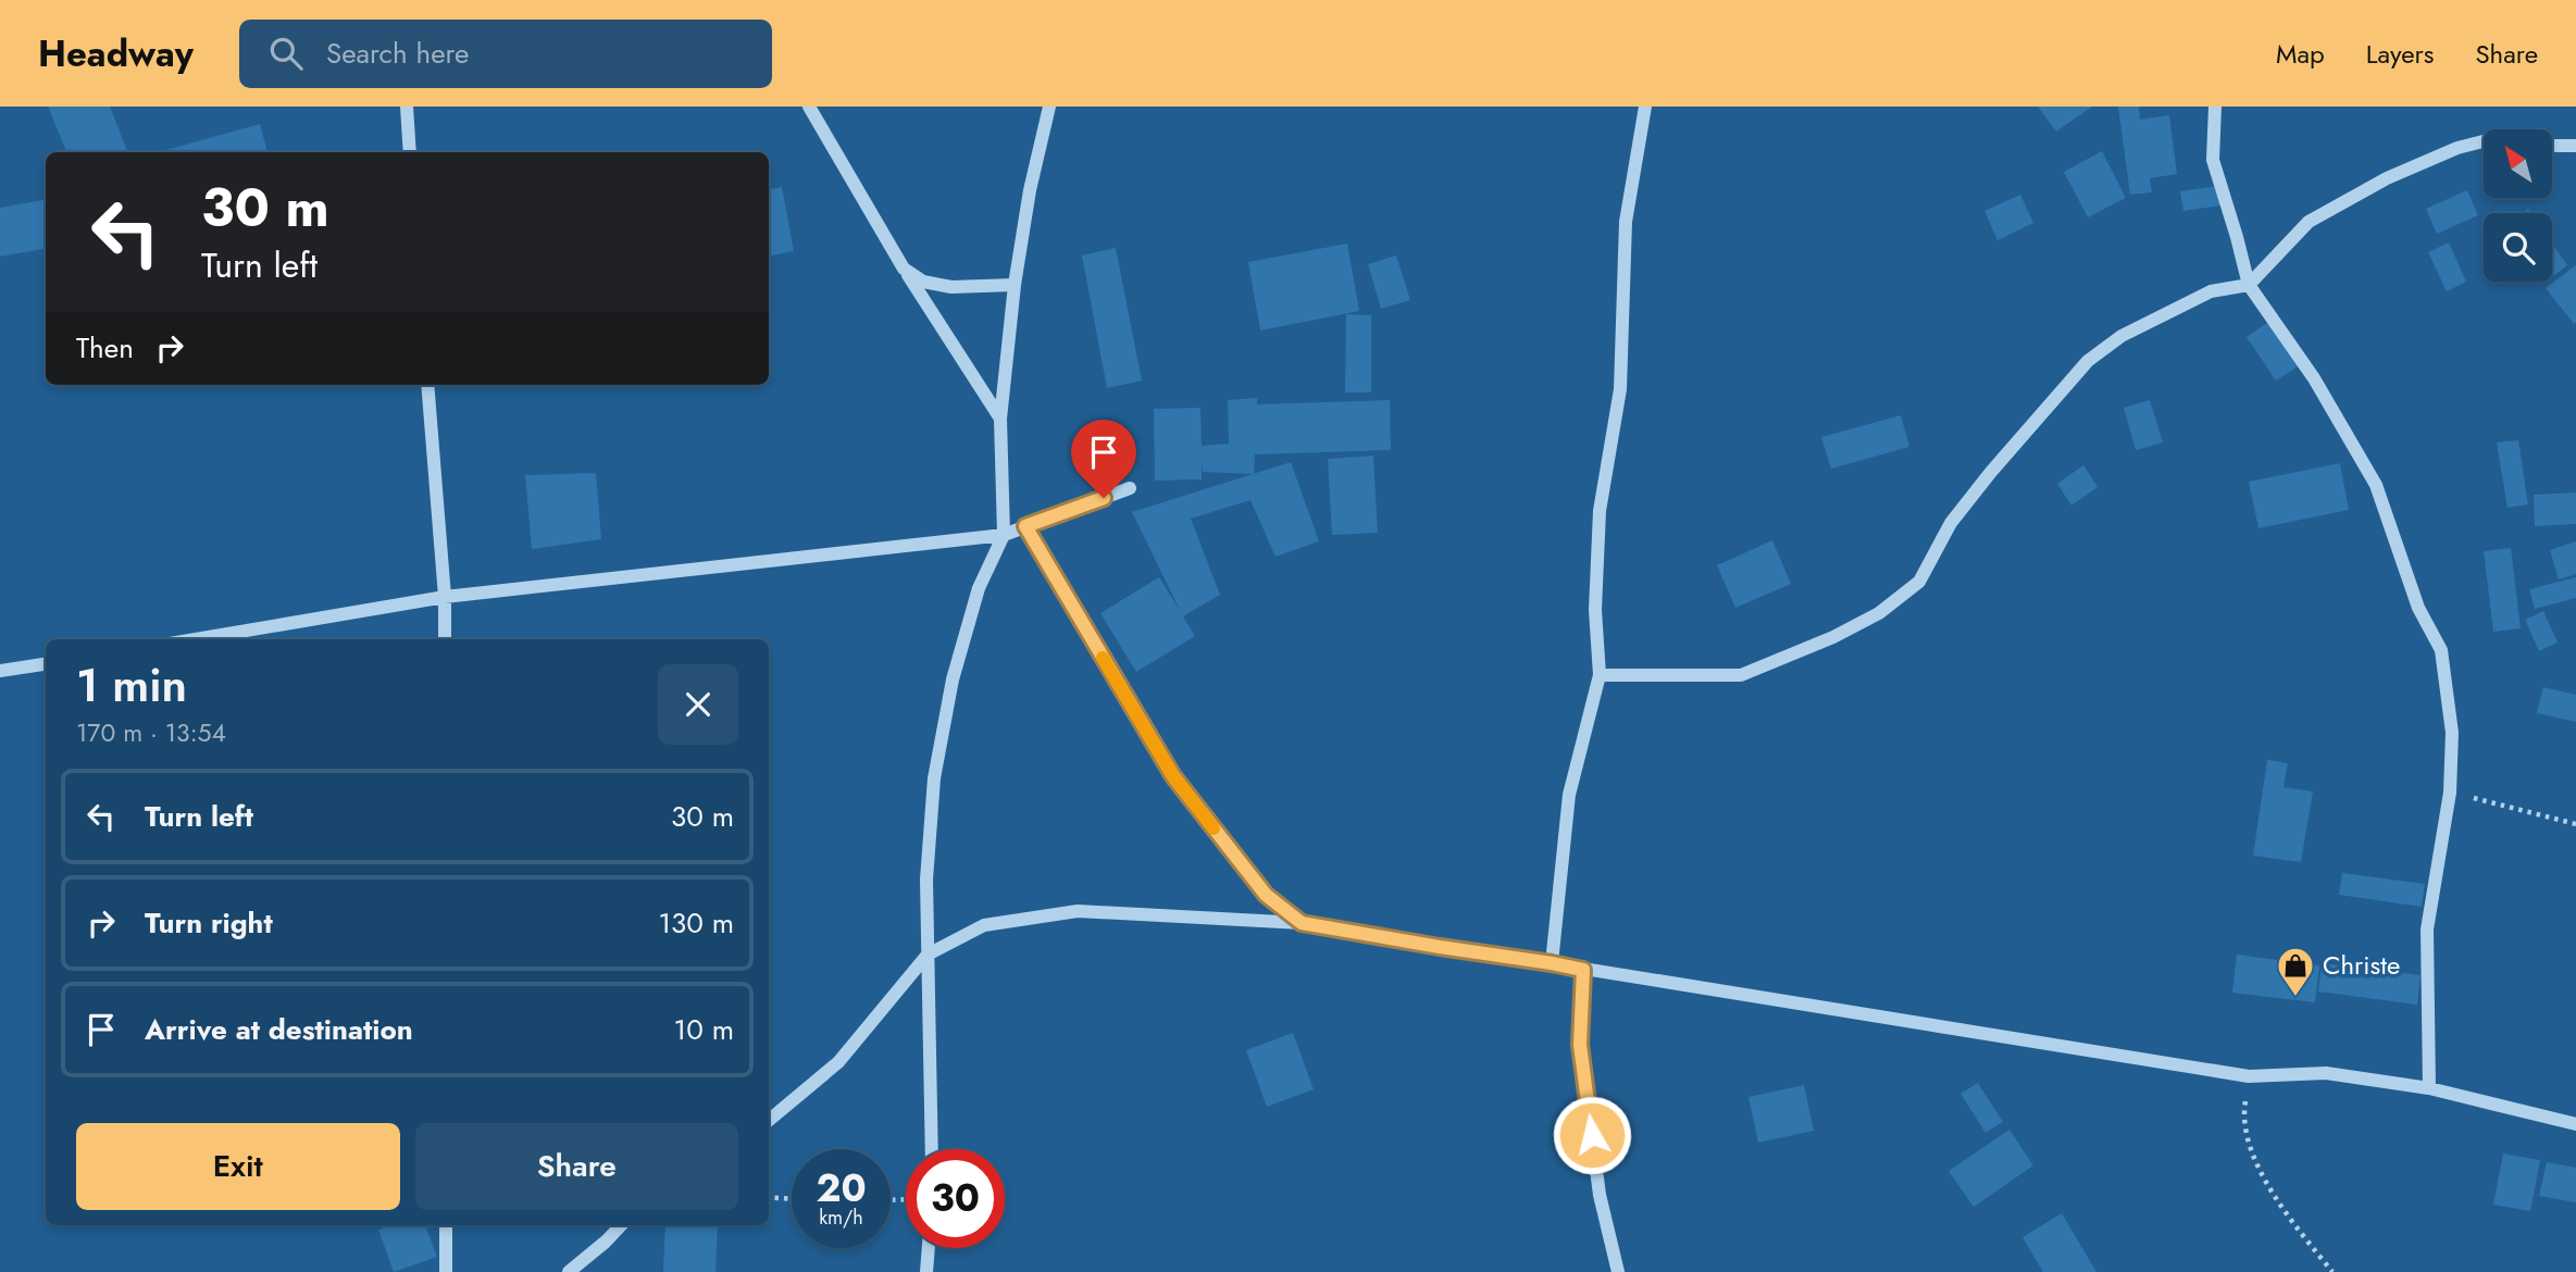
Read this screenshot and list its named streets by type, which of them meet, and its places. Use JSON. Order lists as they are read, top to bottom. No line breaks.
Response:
{"places":{"shop":["Christe"]},"north":"top left","page":{"header":"Headway","search":"Search here","nav":["Map","Layers","Share"],"turn":["30 m","Turn left"],"then":"Then","heading":["1 min","170 m · 13:54"],"list":[{"name":"Turn left","value":"30 m"},{"name":"Turn right","value":"130 m"},{"name":"Arrive at destination","value":"10 m"}],"buttons":["Exit","Share"],"speed":"20 km/h","limit":"30"}}
